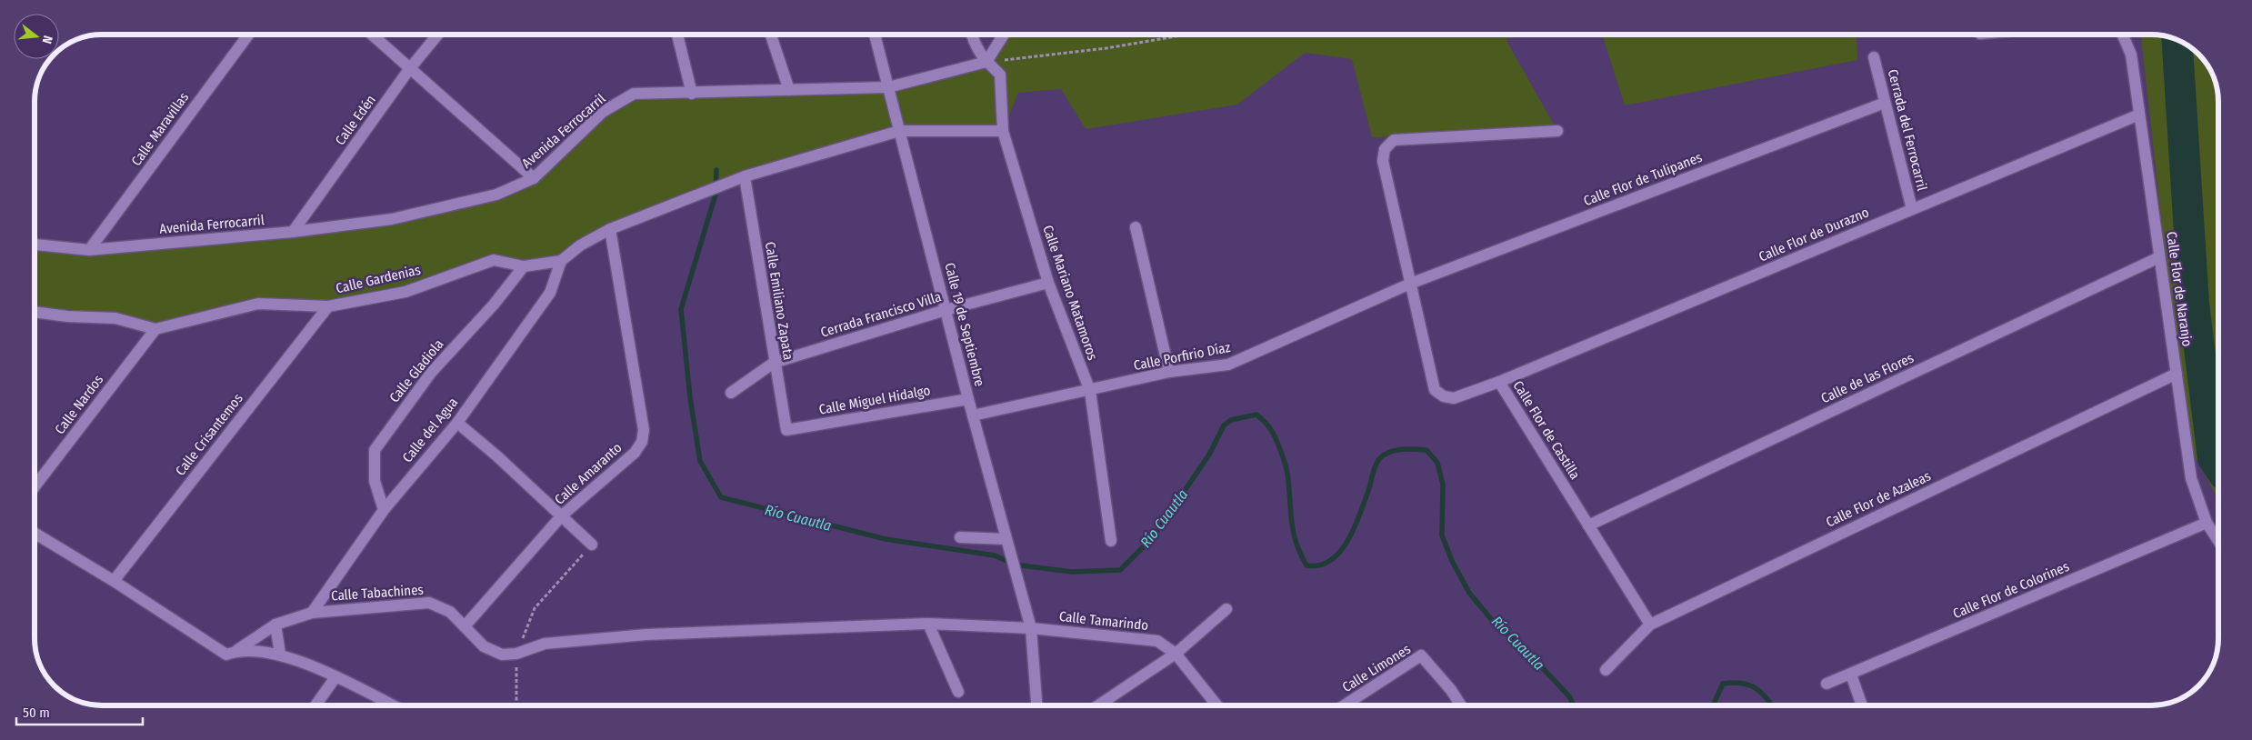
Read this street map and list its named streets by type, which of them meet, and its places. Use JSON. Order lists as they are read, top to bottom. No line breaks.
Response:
{"streets":{"street":["Calle Edén","Calle Maravillas","Cerrada del Ferrocarril","Avenida Ferrocarril","Calle Flor de Tulipanes","Calle Flor de Durazno","Calle Gardenias","Calle Flor de Naranjo","Calle Mariano Matamoros","Calle Emiliano Zapata","Cerrada Francisco Villa","Calle 19 de Septiembre","Calle Porfirio Díaz","Calle Gladiola","Calle de las Flores","Calle Miguel Hidalgo","Calle Nardos","Calle del Agua","Calle Flor de Castilla","Calle Crisantemos","Calle Amaranto","Calle Flor de Azaleas","Calle Flor de Colorines","Calle Tabachines","Calle Tamarindo","Calle Limones"]},"crossings":[["Calle Edén","Avenida Ferrocarril"],["Calle Maravillas","Avenida Ferrocarril"],["Cerrada del Ferrocarril","Calle Flor de Tulipanes"],["Cerrada del Ferrocarril","Calle Flor de Durazno"],["Avenida Ferrocarril","Calle Mariano Matamoros"],["Avenida Ferrocarril","Calle 19 de Septiembre"],["Calle Flor de Tulipanes","Calle Porfirio Díaz"],["Calle Flor de Tulipanes","Calle Flor de Castilla"],["Calle Flor de Durazno","Calle Flor de Naranjo"],["Calle Flor de Durazno","Calle Flor de Castilla"],["Calle Gardenias","Calle Gladiola"],["Calle Gardenias","Calle Nardos"],["Calle Gardenias","Calle del Agua"],["Calle Gardenias","Calle Crisantemos"],["Calle Flor de Naranjo","Calle de las Flores"],["Calle Flor de Naranjo","Calle Flor de Azaleas"],["Calle Flor de Naranjo","Calle Flor de Colorines"],["Calle Mariano Matamoros","Cerrada Francisco Villa"],["Calle Mariano Matamoros","Calle Porfirio Díaz"],["Calle Emiliano Zapata","Cerrada Francisco Villa"],["Calle Emiliano Zapata","Calle Miguel Hidalgo"],["Cerrada Francisco Villa","Calle 19 de Septiembre"],["Calle 19 de Septiembre","Calle Porfirio Díaz"],["Calle 19 de Septiembre","Calle Miguel Hidalgo"],["Calle 19 de Septiembre","Calle Tamarindo"],["Calle Porfirio Díaz","Calle Flor de Castilla"],["Calle Gladiola","Calle del Agua"],["Calle de las Flores","Calle Flor de Castilla"],["Calle del Agua","Calle Tabachines"],["Calle Flor de Castilla","Calle Flor de Azaleas"],["Calle Amaranto","Calle Tabachines"],["Calle Tabachines","Calle Tamarindo"]],"water":["Río Cuautla"],"scale_bar":"50 m","north":"right"}
